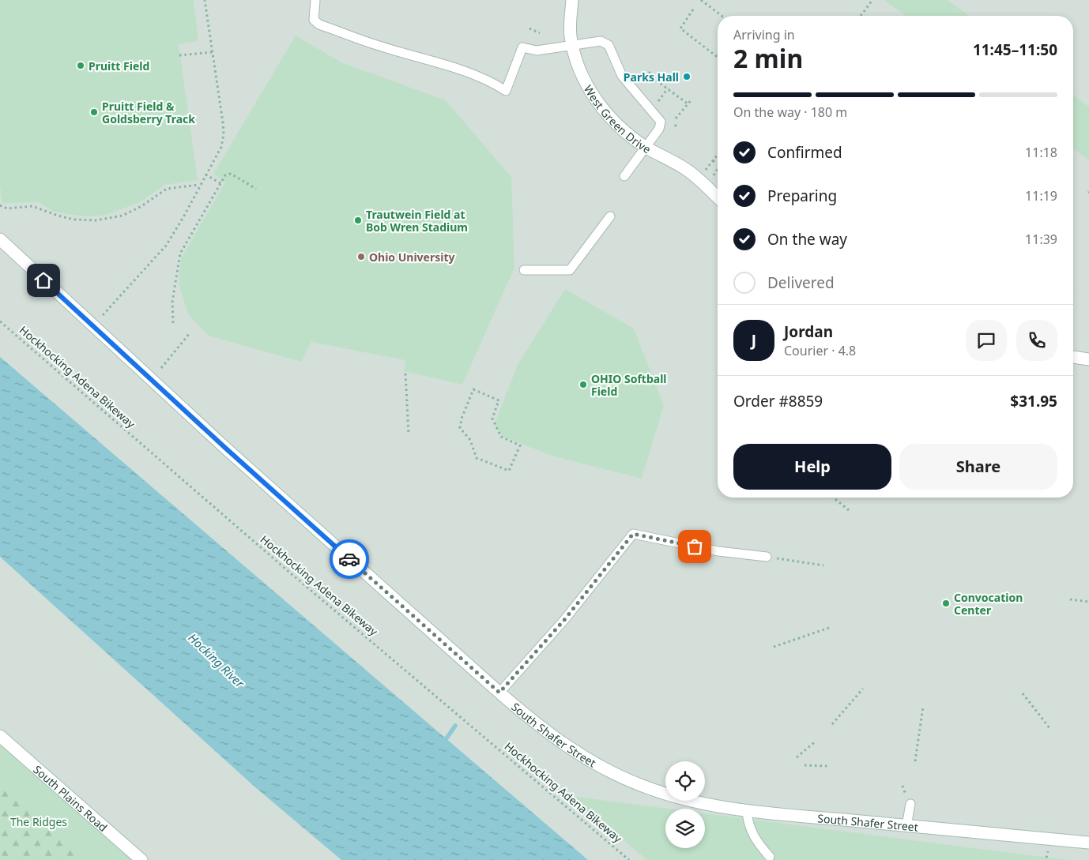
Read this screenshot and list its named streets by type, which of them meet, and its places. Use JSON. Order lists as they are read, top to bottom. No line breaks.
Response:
{"streets":{"street":["West Green Drive","South Shafer Street","South Plains Road"],"path":["Hockhocking Adena Bikeway"]},"water":["Hocking River"],"parks":["The Ridges"],"places":["Pruitt Field","Parks Hall","Pruitt Field & Goldsberry Track","Trautwein Field at Bob Wren Stadium","Ohio University","OHIO Softball Field","Convocation Center"],"page":{"heading":["2 min","Arriving in","11:45–11:50"],"panel":["Jordan","Courier · 4.8","Order #8859","$31.95"],"bar":"On the way · 180 m","list":[["Confirmed","11:18"],["Preparing","11:19"],["On the way","11:39"],"Delivered"],"round":"J","buttons":["Help","Share"]}}
